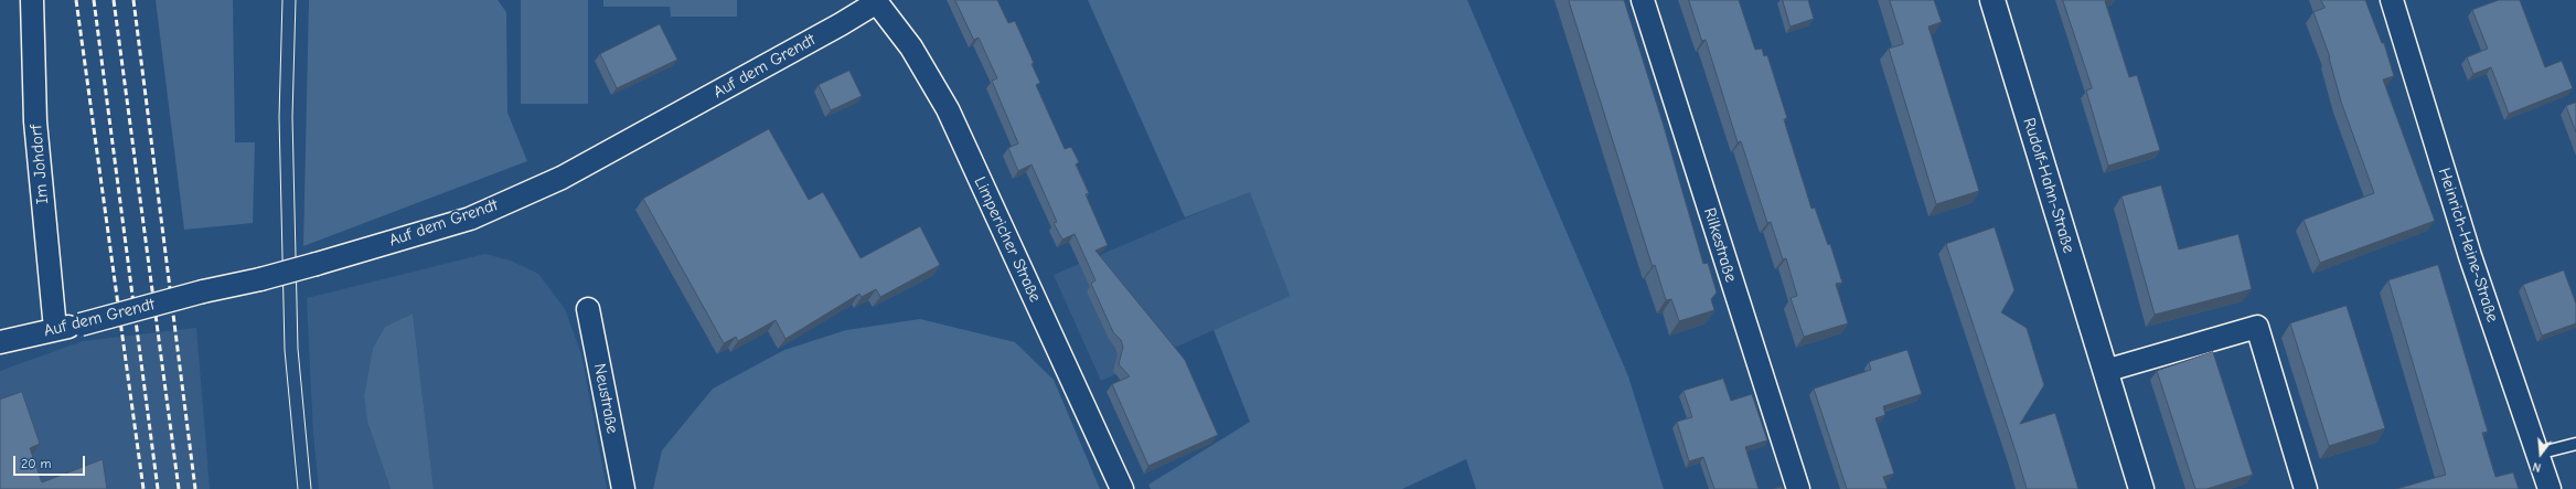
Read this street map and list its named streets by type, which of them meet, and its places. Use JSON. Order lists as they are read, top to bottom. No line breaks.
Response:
{"streets":{"street":["Auf dem Grendt","Im Johdorf","Rudolf-Hahn-Straße","Limpericher Straße","Rilkestraße","Heinrich-Heine-Straße","Neustraße"]},"crossings":[["Auf dem Grendt","Im Johdorf"],["Auf dem Grendt","Limpericher Straße"]],"scale_bar":"20 m","north":"bottom"}
